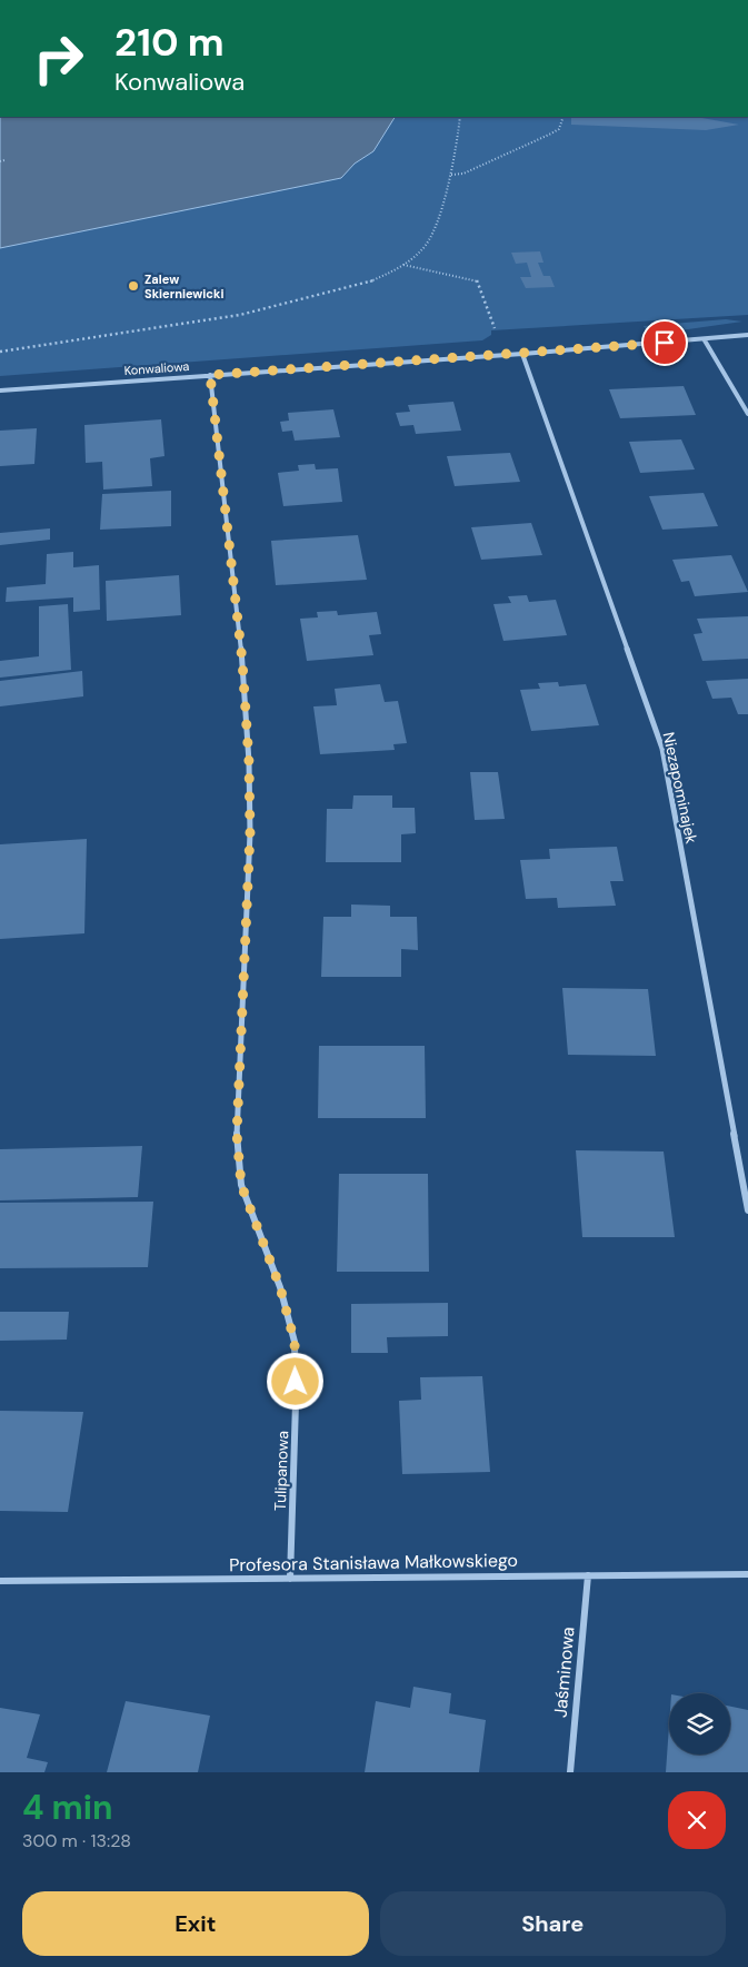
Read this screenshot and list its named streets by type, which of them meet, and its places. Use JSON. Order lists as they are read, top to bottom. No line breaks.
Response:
{"streets":{"street":["Konwaliowa","Niezapominajek","Tulipanowa","Profesora Stanisława Małkowskiego","Jaśminowa"]},"crossings":[["Konwaliowa","Niezapominajek"],["Konwaliowa","Tulipanowa"],["Tulipanowa","Profesora Stanisława Małkowskiego"],["Profesora Stanisława Małkowskiego","Jaśminowa"]],"places":["Zalew Skierniewicki"],"page":{"turn":["210 m","Konwaliowa"],"heading":["4 min","300 m · 13:28"],"buttons":["Exit","Share"]}}
